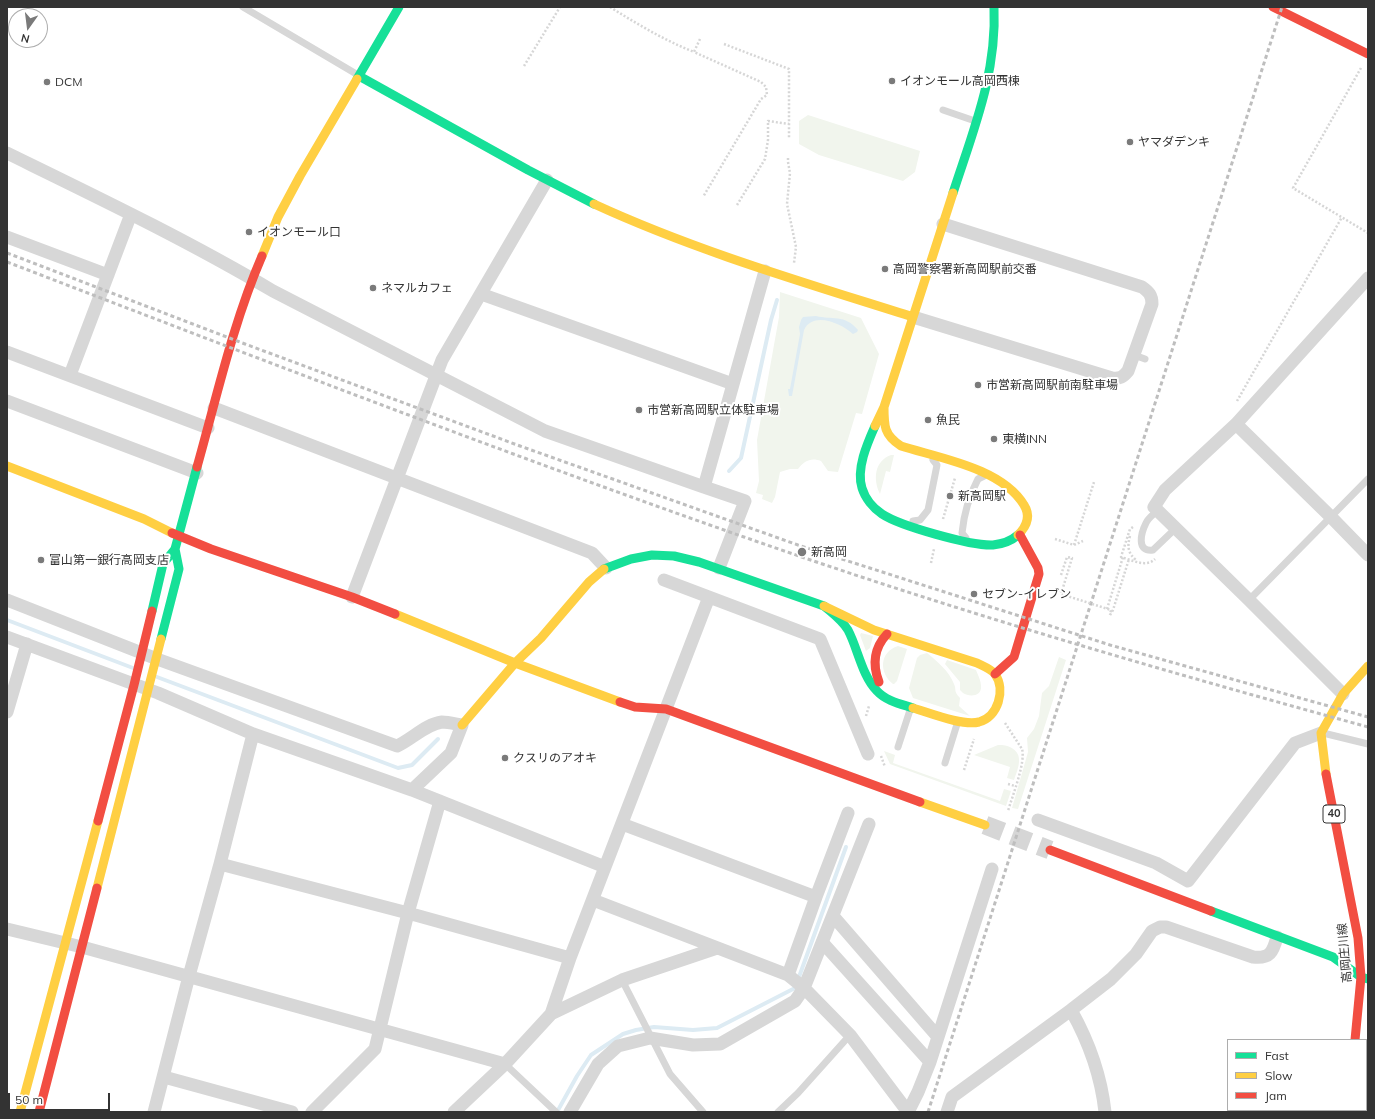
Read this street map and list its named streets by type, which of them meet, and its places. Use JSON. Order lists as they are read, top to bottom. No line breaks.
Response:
{"streets":{"street":["40","高岡庄川線"]},"places":["イオンモール高岡西棟","DCM","ヤマダデンキ","イオンモール口","高岡警察署新高岡駅前交番","ネマルカフェ","市営新高岡駅前南駐車場","市営新高岡駅立体駐車場","魚民","東横INN","新高岡駅","新高岡","富山第一銀行高岡支店","セブン-イレブン","クスリのアオキ"],"legend":["Fast","Slow","Jam"],"scale_bar":"50 m","north":"bottom"}
